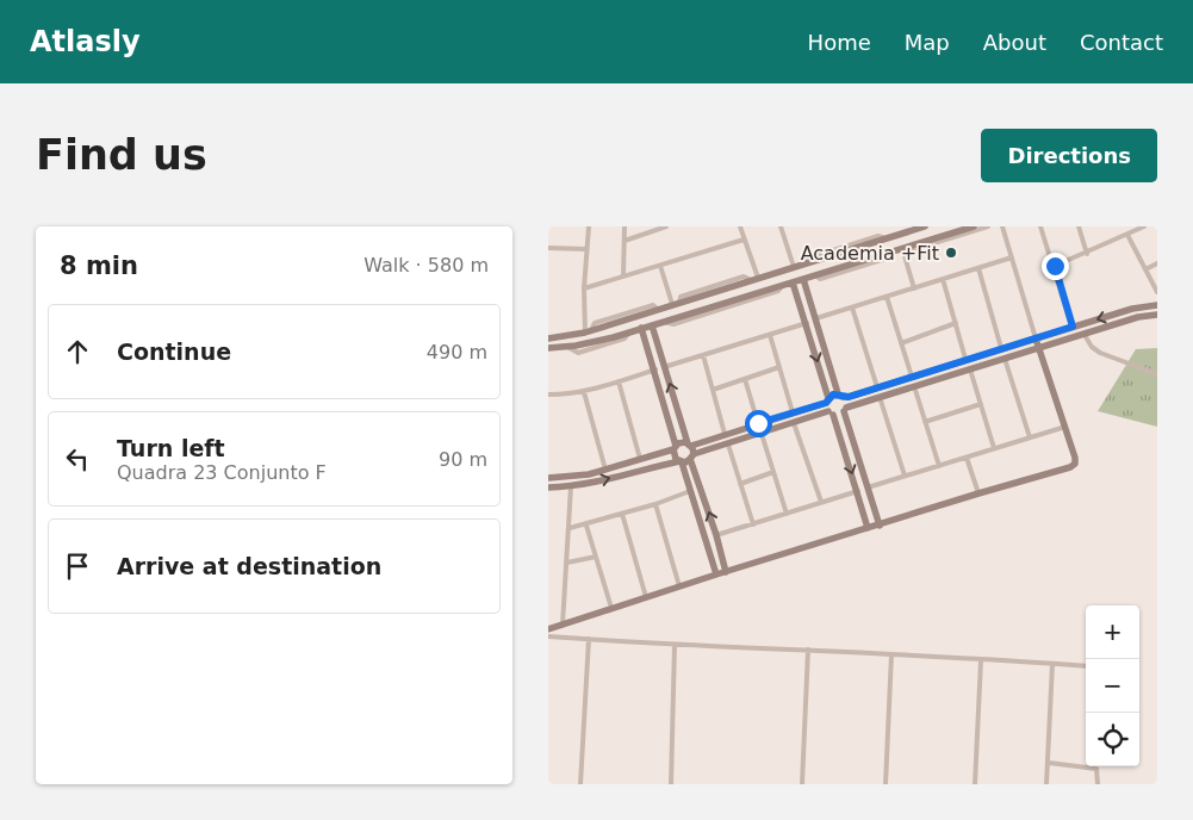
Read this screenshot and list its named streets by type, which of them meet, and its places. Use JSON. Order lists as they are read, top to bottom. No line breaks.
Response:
{"places":["Academia +Fit"],"page":{"header":"Atlasly","nav":["Home","Map","About","Contact"],"buttons":"Directions","title":"Find us","heading":["8 min","Walk · 580 m"],"list":[["Continue","490 m"],["Turn left","Quadra 23 Conjunto F","90 m"],"Arrive at destination"],"map_buttons":["+","−"]}}
